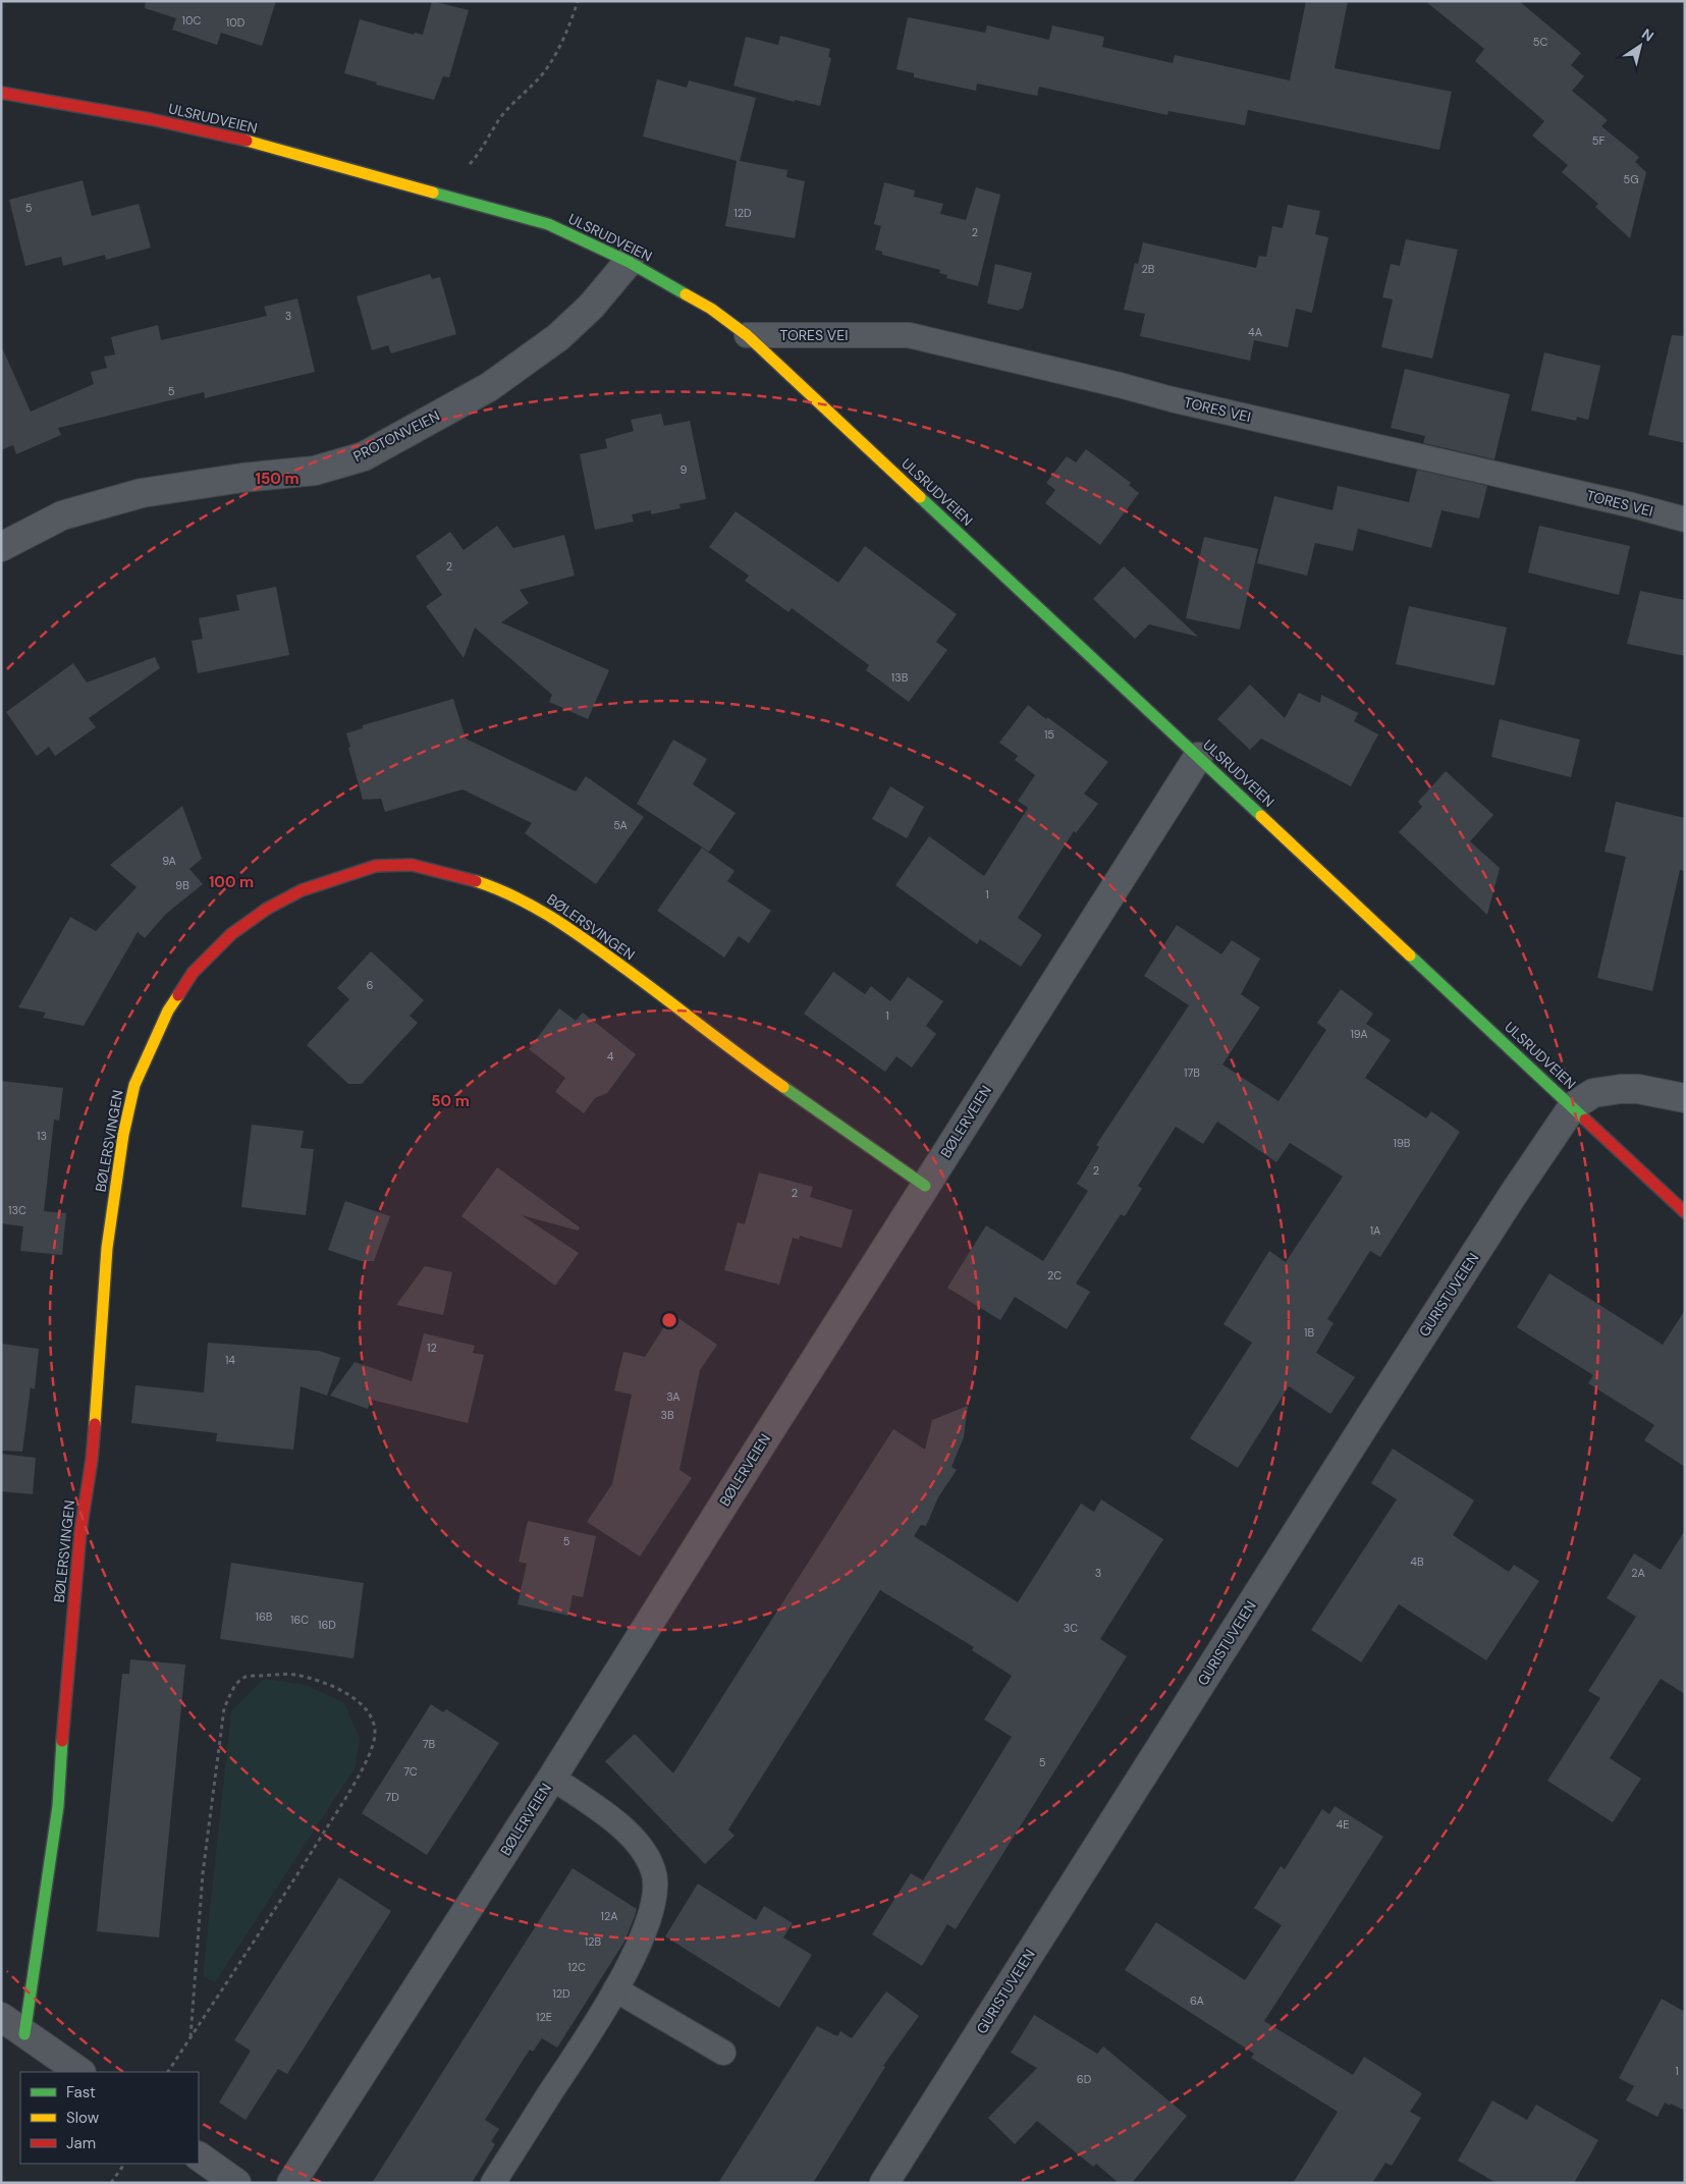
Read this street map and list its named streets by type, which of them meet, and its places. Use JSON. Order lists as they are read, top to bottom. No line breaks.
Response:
{"streets":{"street":["ULSRUDVEIEN","PROTONVEIEN","BØLERSVINGEN","BØLERVEIEN","GURISTUVEIEN"],"lane":["TORES VEI"]},"crossings":[["ULSRUDVEIEN","TORES VEI"],["ULSRUDVEIEN","PROTONVEIEN"],["ULSRUDVEIEN","BØLERVEIEN"],["ULSRUDVEIEN","GURISTUVEIEN"],["BØLERSVINGEN","BØLERVEIEN"]],"house_numbers":["10C","10D","5C","5F","5G","5","12D","2","2B","3","4A","5","9","2","13B","15","5A","9A","9B","1","6","1","19A","4","17B","13","19B","2","2","13C","1A","2C","1B","12","14","3A","3B","5","4B","3","2A","16B","16C","16D","3C","7B","5","7C","7D","4E","12A","12B","12C","12D","6A","12E","1","6D"],"legend":["Fast","Slow","Jam"],"north":"top right","rings":["150 m","100 m","50 m"]}
